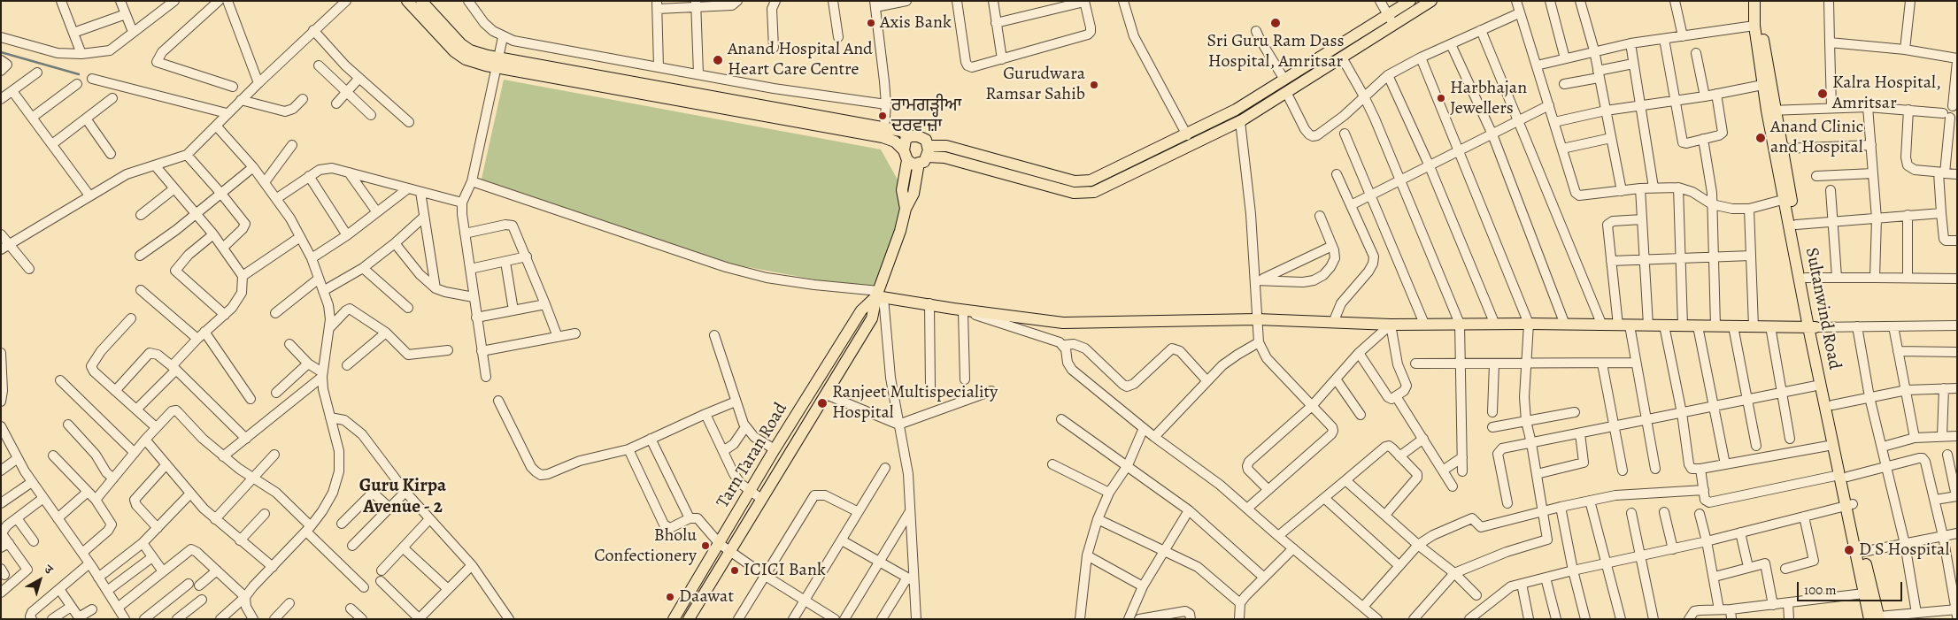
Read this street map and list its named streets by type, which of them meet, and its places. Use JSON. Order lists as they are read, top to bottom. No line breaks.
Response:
{"streets":{"main road":["Sultanwind Road","Tarn Taran Road"]},"districts":["Guru Kirpa Avenue - 2"],"places":["Axis Bank","Sri Guru Ram Dass Hospital, Amritsar","Anand Hospital And Heart Care Centre","Gurudwara Ramsar Sahib","Kalra Hospital, Amritsar","Harbhajan Jewellers","ਰਾਮਗੜ੍ਹੀਆ ਦਰਵਾਜ਼ਾ","Anand Clinic and Hospital","Ranjeet Multispeciality Hospital","Bholu Confectionery","D S Hospital","ICICI Bank","Daawat"],"scale_bar":"100 m","north":"top right"}
